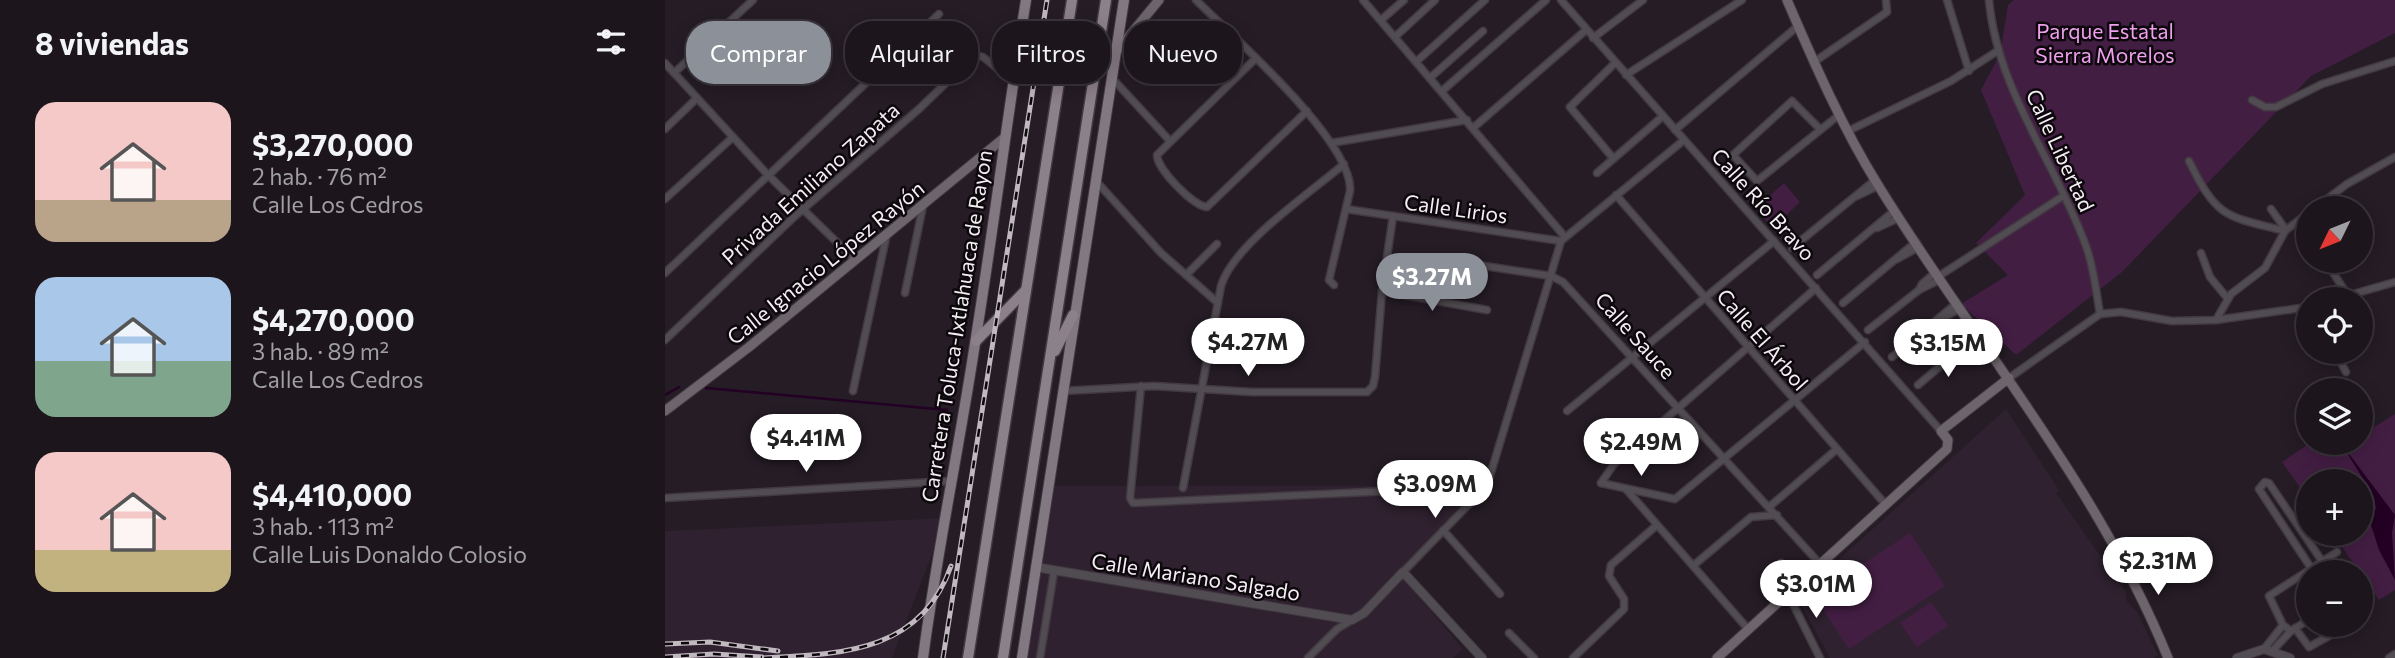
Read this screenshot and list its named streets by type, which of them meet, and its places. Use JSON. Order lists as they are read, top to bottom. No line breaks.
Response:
{"streets":{"main road":["Calle Ignacio López Rayón","Carretera Toluca-Ixtlahuaca de Rayon"],"street":["Calle Libertad","Privada Emiliano Zapata","Calle Río Bravo","Calle Lirios","Calle Sauce","Calle El Árbol","Calle Mariano Salgado"]},"crossings":[["Calle Ignacio López Rayón","Carretera Toluca-Ixtlahuaca de Rayon"]],"parks":["Parque Estatal Sierra Morelos"],"north":"bottom left","page":{"heading":"8 viviendas","chip":["Comprar","Alquilar","Filtros","Nuevo"],"list":[{"name":"$3,270,000","note":"2 hab. · 76 m² · Calle Los Cedros"},{"name":"$4,270,000","note":"3 hab. · 89 m² · Calle Los Cedros"},{"name":"$4,410,000","note":"3 hab. · 113 m² · Calle Luis Donaldo Colosio"}],"map_buttons":["+","−"],"price":["$3.27M","$4.27M","$3.15M","$4.41M","$2.49M","$3.09M","$2.31M","$3.01M"]}}
